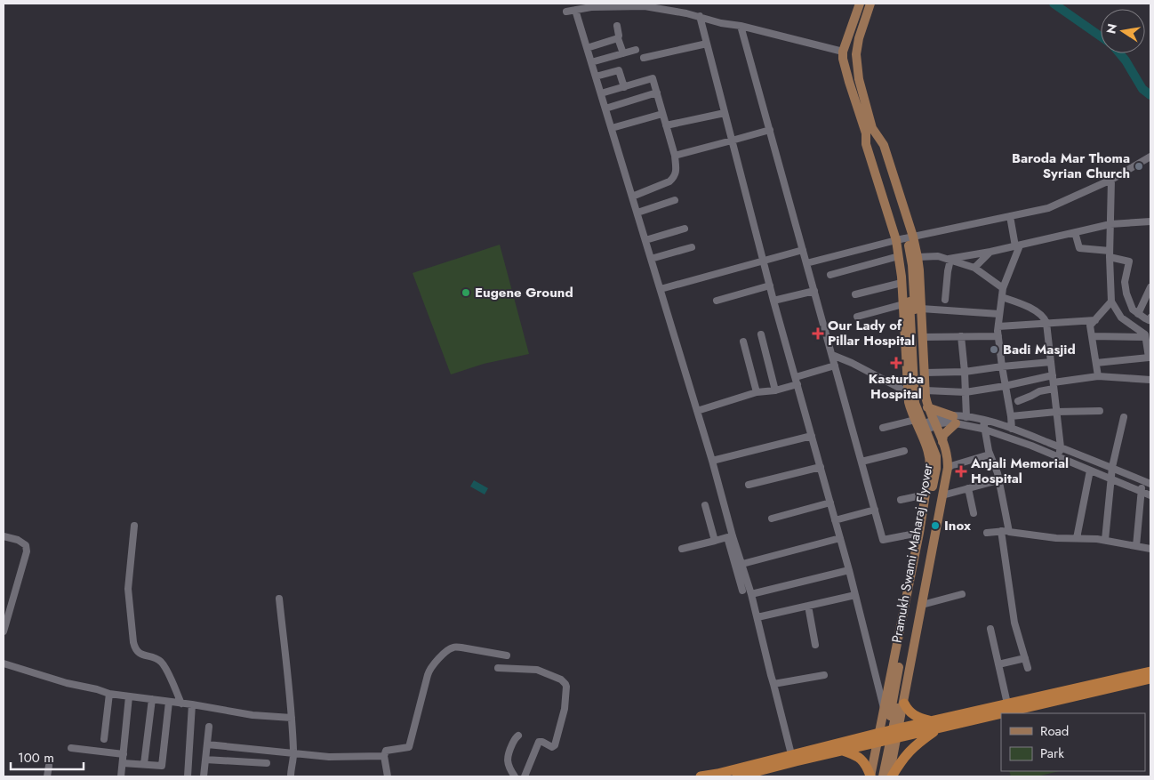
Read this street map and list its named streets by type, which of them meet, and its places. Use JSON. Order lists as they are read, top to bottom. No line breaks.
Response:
{"streets":{"main road":["Pramukh Swami Maharaj Flyover"]},"places":{"other":["Baroda Mar Thoma Syrian Church","Eugene Ground","Badi Masjid","Inox"],"health":["Our Lady of Pillar Hospital","Kasturba Hospital","Anjali Memorial Hospital"]},"legend":["Road","Park"],"scale_bar":"100 m","north":"left"}
